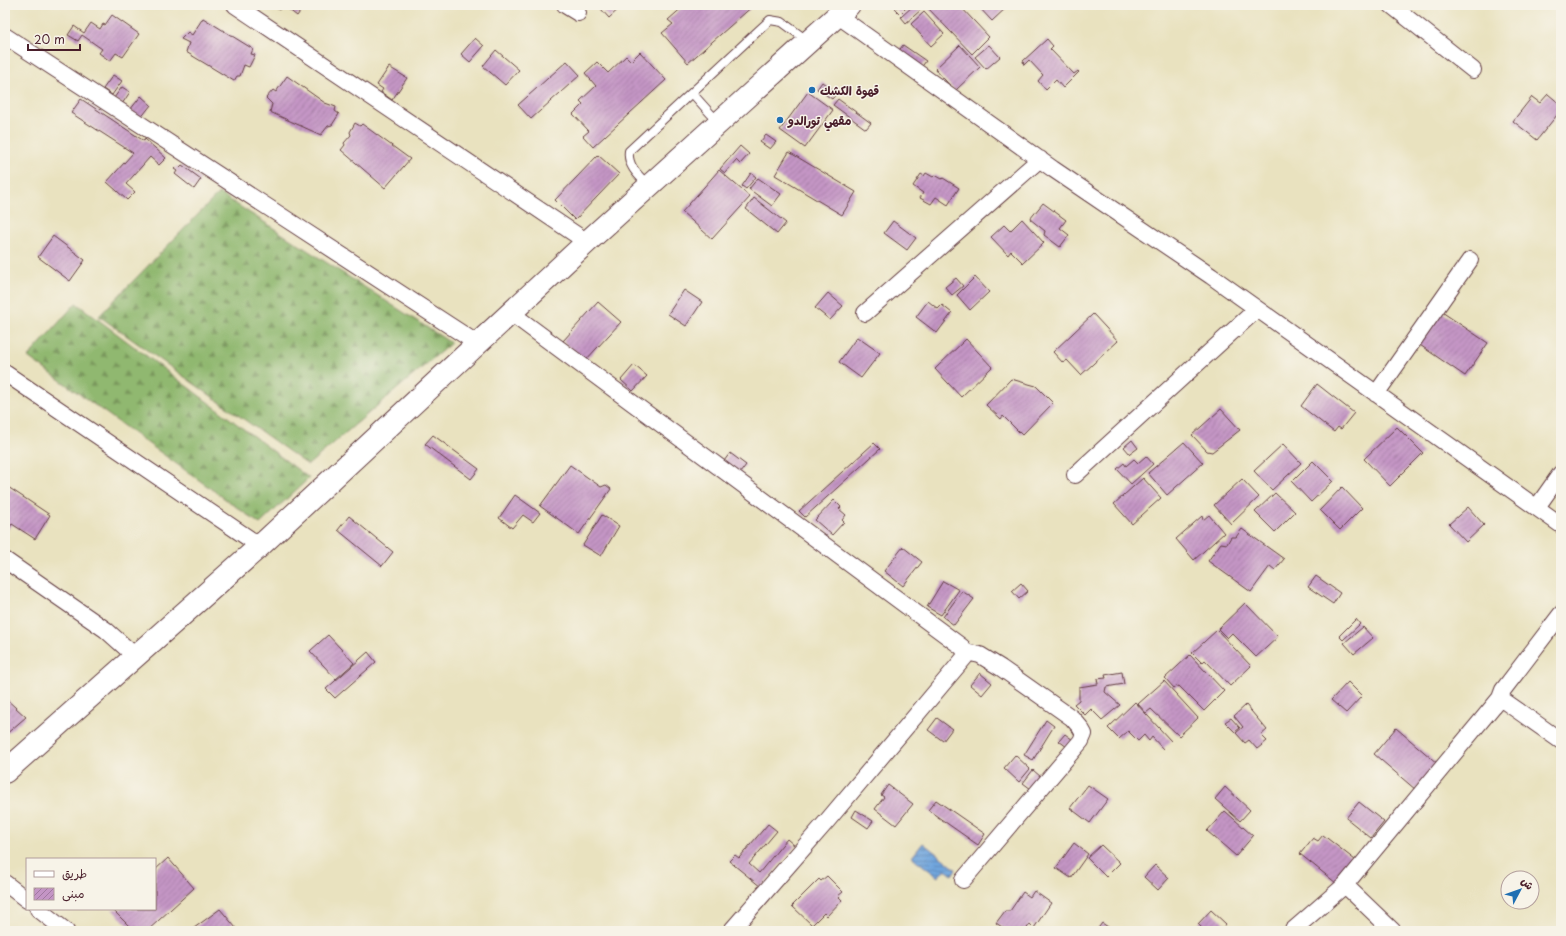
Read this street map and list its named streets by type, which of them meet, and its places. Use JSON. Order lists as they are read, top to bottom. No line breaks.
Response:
{"places":["قهوة الكشك","مقهي تورالدو"],"legend":["طريق","مبنى"],"scale_bar":"20 m","north":"top right"}
